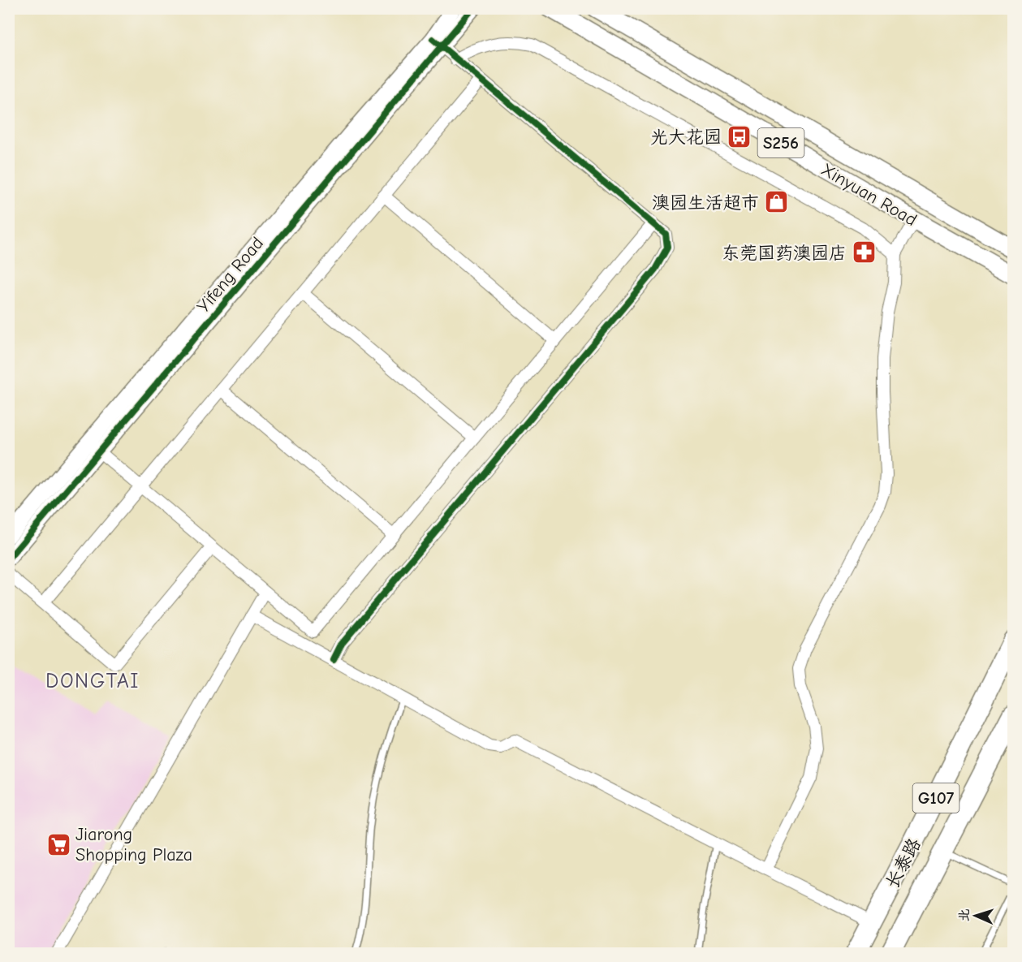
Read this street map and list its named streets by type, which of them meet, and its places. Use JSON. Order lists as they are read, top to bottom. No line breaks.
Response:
{"streets":{"highway":["G107","长泰路"],"main road":["S256","Xinyuan Road"],"street":["Yifeng Road"]},"districts":["DONGTAI"],"places":{"bus stop":["光大花园"],"shop":["澳园生活超市"],"pharmacy":["东莞国药澳园店"],"supermarket":["Jiarong Shopping Plaza"]},"north":"left"}
